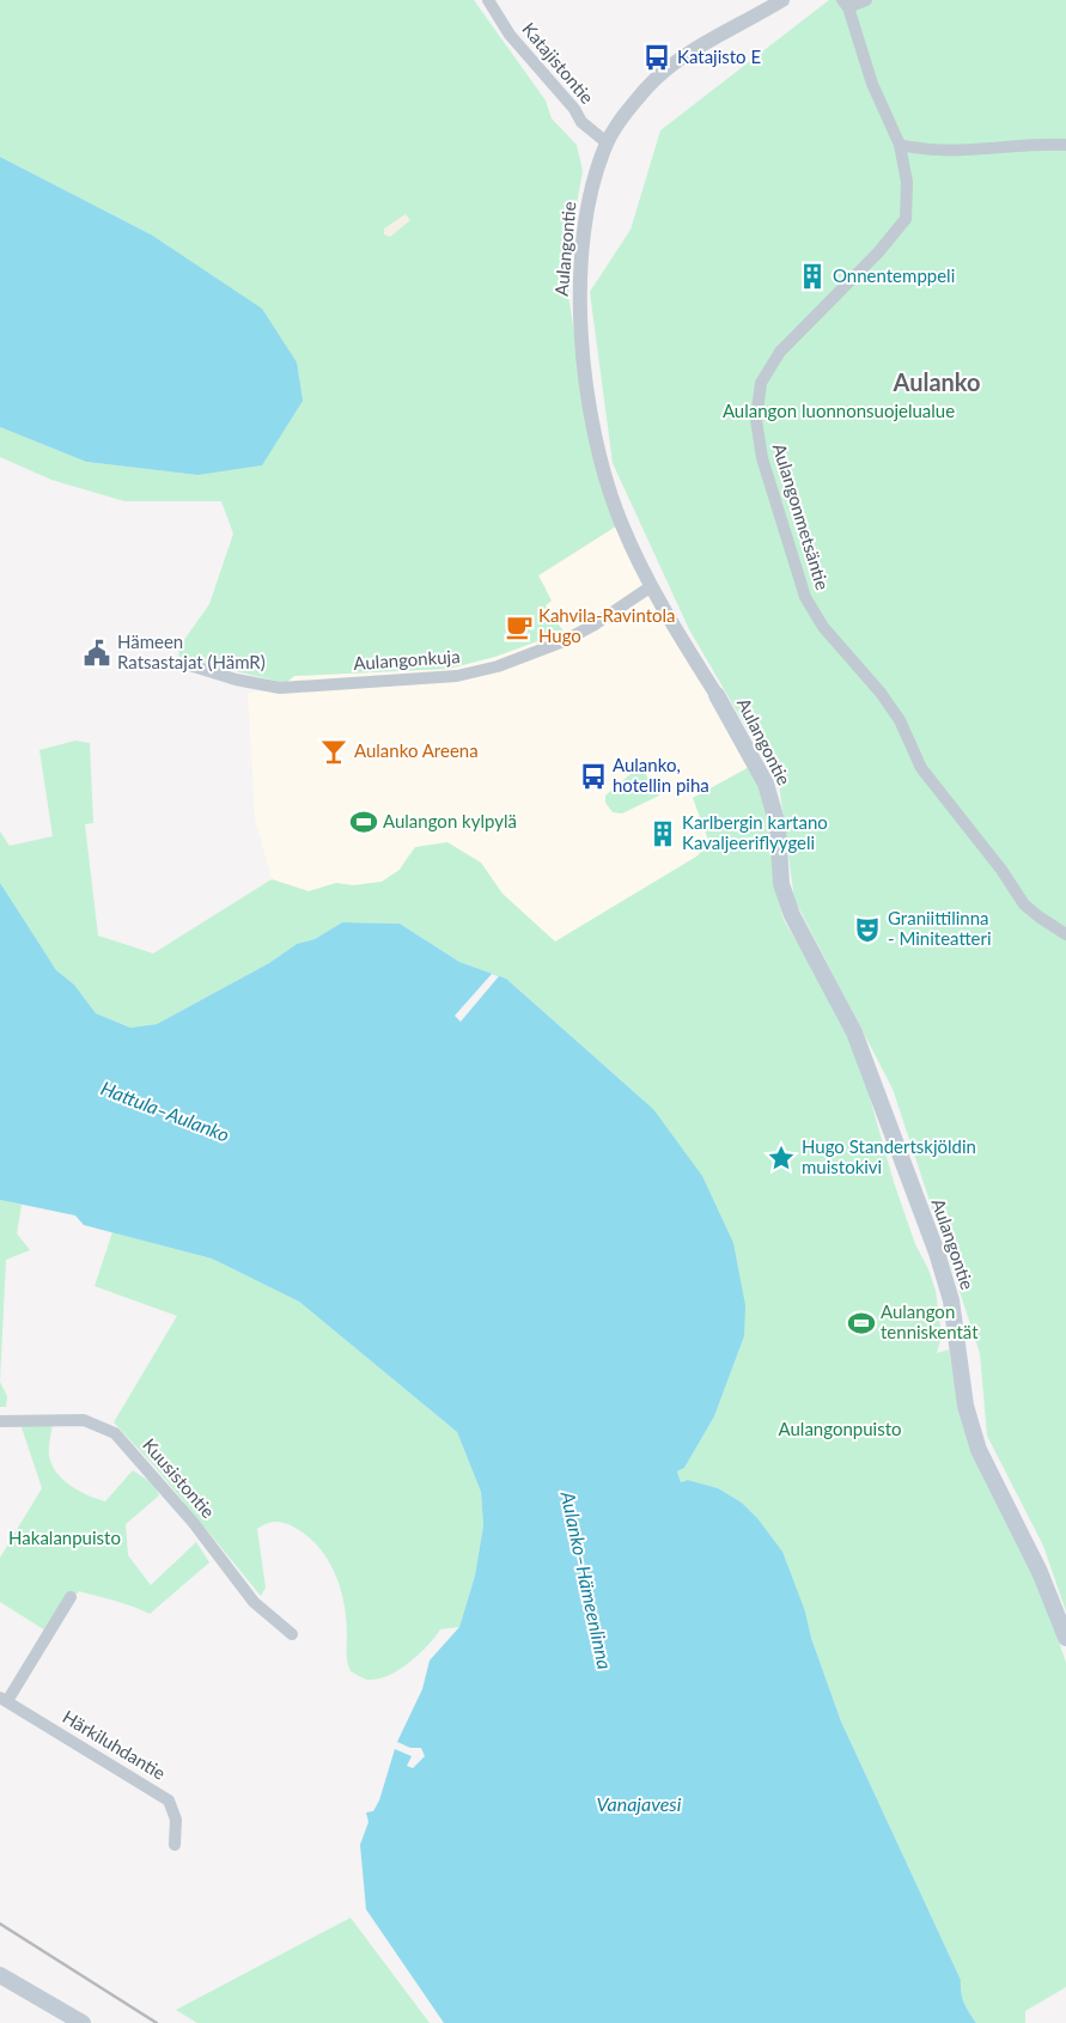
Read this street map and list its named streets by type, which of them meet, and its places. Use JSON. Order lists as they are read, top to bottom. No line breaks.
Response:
{"streets":{"main road":["Aulangontie"],"street":["Katajistontie","Aulangonmetsäntie","Aulangonkuja","Kuusistontie","Härkiluhdantie"]},"crossings":[["Katajistontie","Aulangontie"],["Aulangontie","Aulangonkuja"]],"districts":["Aulanko"],"water":["Hattula–Aulanko","Aulanko–Hämeenlinna","Vanajavesi"],"parks":["Aulangon luonnonsuojelualue","Aulangonpuisto","Hakalanpuisto"],"places":{"bus stop":["Katajisto E","Aulanko, hotellin piha"],"building":["Onnentemppeli","Karlbergin kartano Kavaljeeriflyygeli"],"cafe":["Kahvila-Ravintola Hugo"],"public building":["Hämeen Ratsastajat (HämR)"],"bar":["Aulanko Areena"],"sports":["Aulangon kylpylä","Aulangon tenniskentät"],"theatre":["Graniittilinna - Miniteatteri"],"place":["Hugo Standertskjöldin muistokivi"]}}
